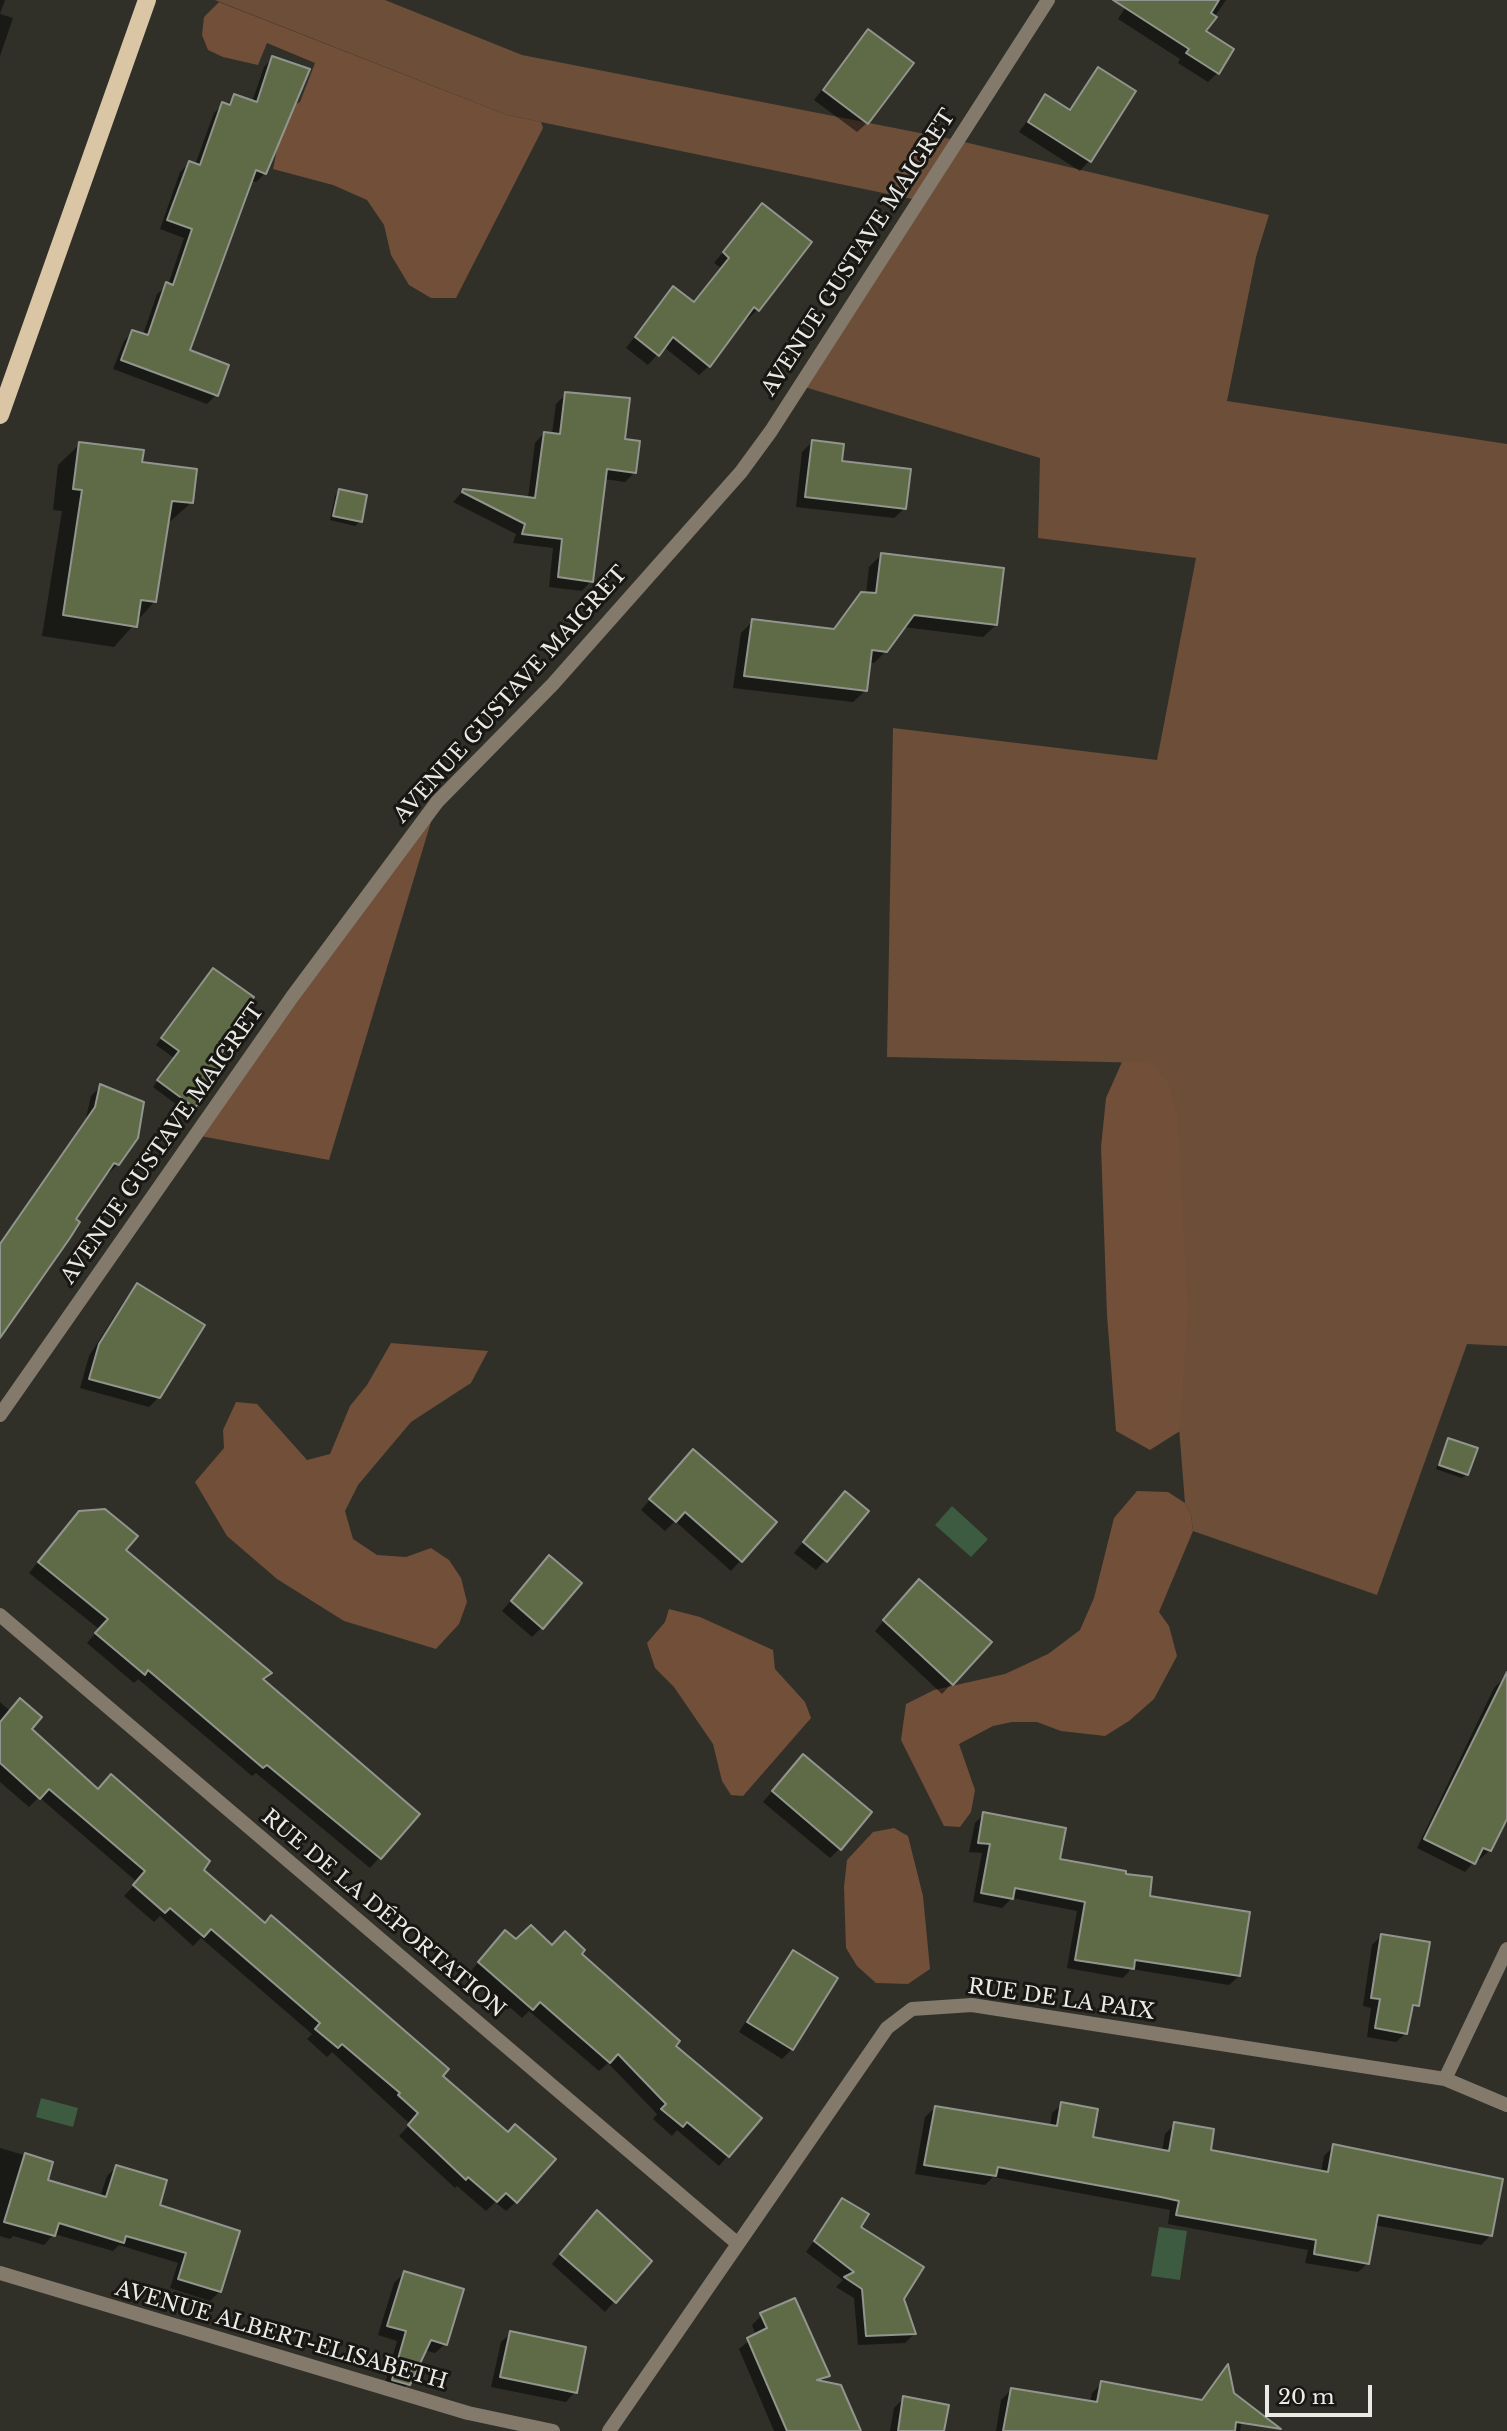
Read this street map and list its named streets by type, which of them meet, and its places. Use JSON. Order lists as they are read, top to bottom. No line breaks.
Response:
{"streets":{"street":["AVENUE GUSTAVE MAIGRET","RUE DE LA DÉPORTATION","RUE DE LA PAIX","AVENUE ALBERT-ELISABETH"]},"crossings":[["RUE DE LA DÉPORTATION","RUE DE LA PAIX"]],"scale_bar":"20 m"}
